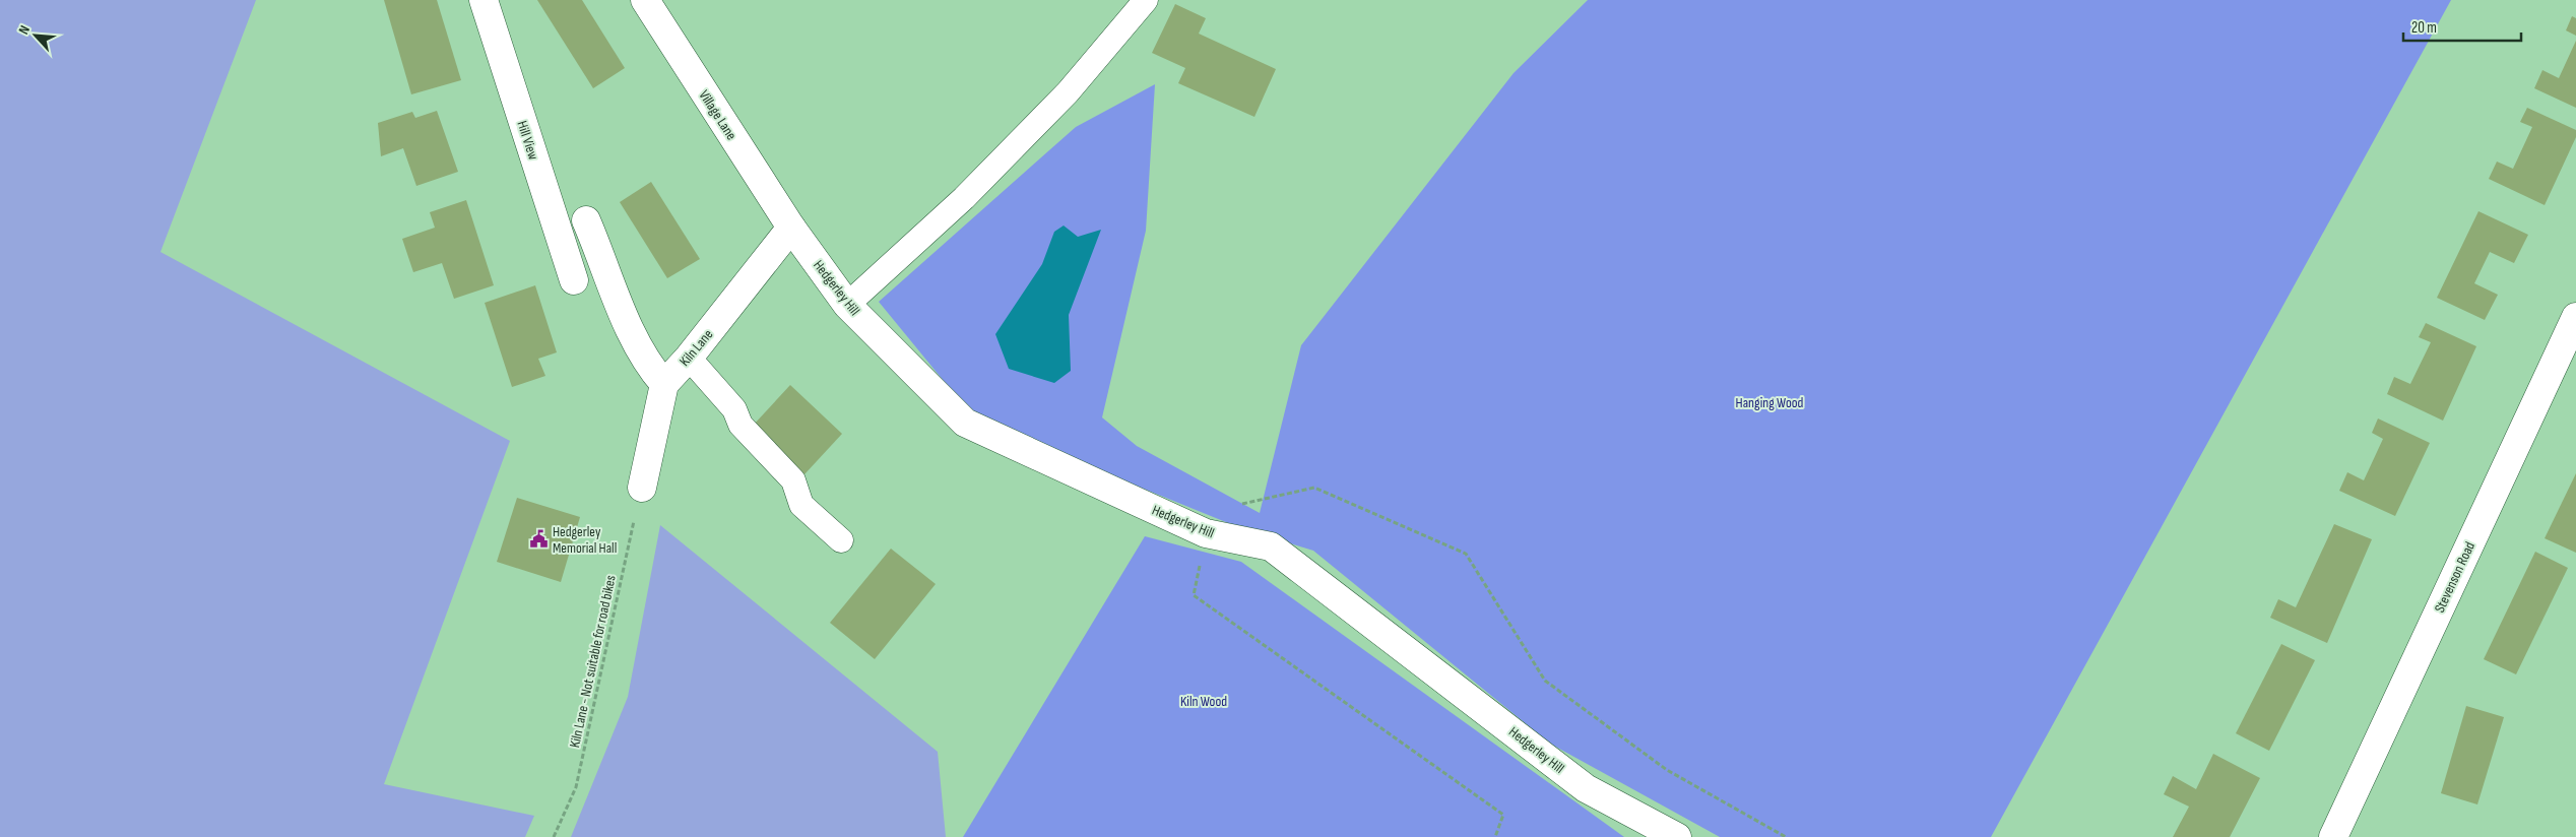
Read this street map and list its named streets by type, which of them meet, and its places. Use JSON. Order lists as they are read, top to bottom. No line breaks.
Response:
{"streets":{"street":["Village Lane","Hill View","Hedgerley Hill","Kiln Lane","Stevenson Road"],"path":["Kiln Lane - Not suitable for road bikes"]},"crossings":[["Village Lane","Hedgerley Hill"],["Village Lane","Kiln Lane"],["Hedgerley Hill","Kiln Lane"]],"parks":["Hanging Wood","Kiln Wood"],"places":{"public building":["Hedgerley Memorial Hall"]},"scale_bar":"20 m","north":"top left"}
